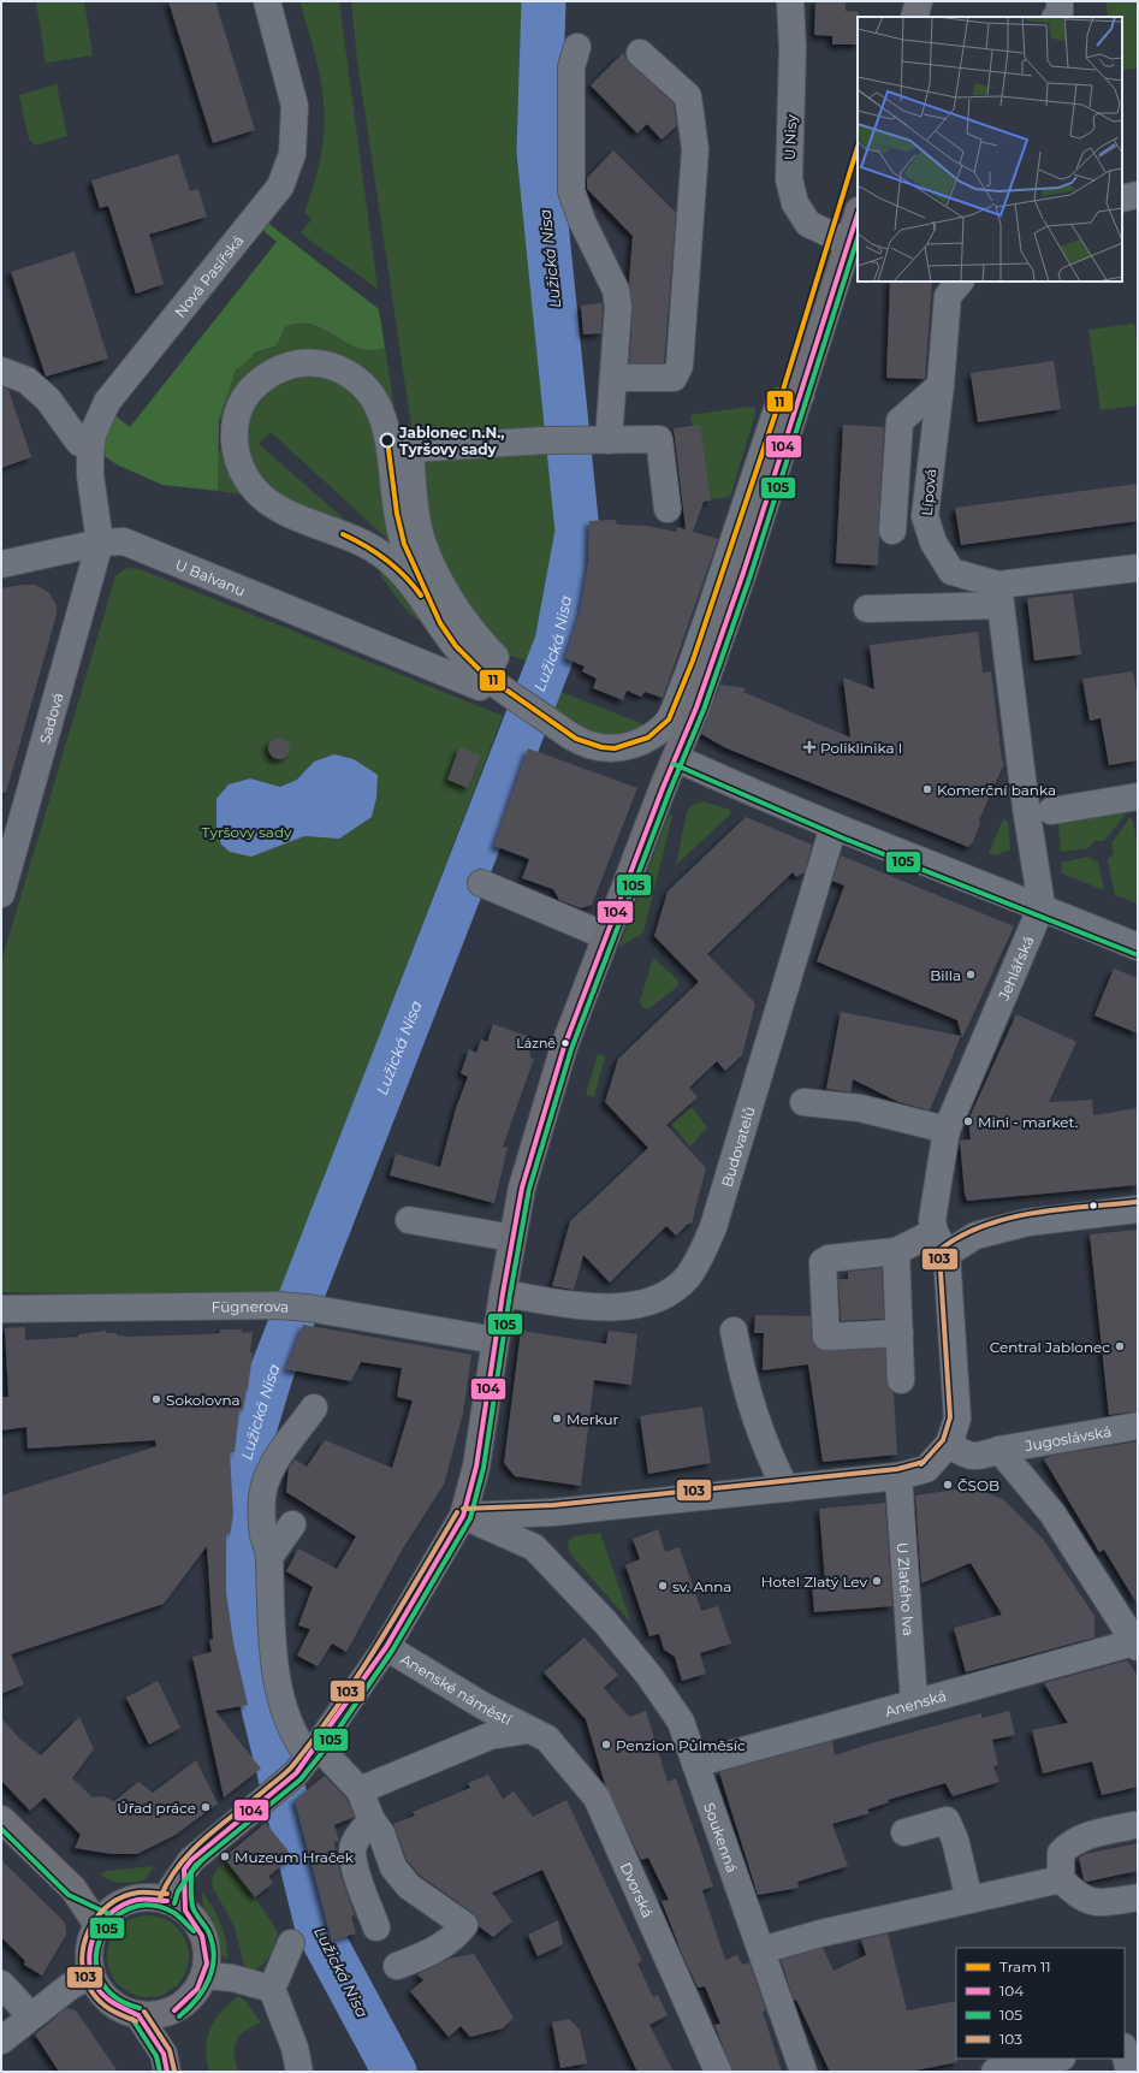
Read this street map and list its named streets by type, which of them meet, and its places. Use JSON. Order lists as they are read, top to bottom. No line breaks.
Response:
{"streets":{"main road":["Anenské náměstí"],"street":["U Nisy","Nová Pasířská","Lípová","U Balvanu","Sadová","Jehlářská","Budovatelů","Fügnerova","Jugoslávská","U Zlatého lva","Anenská","Soukenná","Dvorská"]},"crossings":[["Nová Pasířská","U Balvanu"],["Nová Pasířská","Sadová"],["U Balvanu","Sadová"],["Jehlářská","Jugoslávská"],["U Zlatého lva","Anenská"],["Anenské náměstí","Soukenná"],["Anenské náměstí","Dvorská"],["Anenská","Soukenná"]],"water":["Lužická Nisa"],"parks":["Tyršovy sady"],"places":{"other":["Jablonec n.N., Tyršovy sady","Komerční banka","Billa","Lázně","Mini - market.","Central Jablonec","Sokolovna","Merkur","ČSOB","Hotel Zlatý Lev","sv. Anna","Penzion Půlměsíc","Úřad práce","Muzeum Hraček"],"health":["Poliklinika I"]},"lines":["tram line 11","transit line 104","transit line 105","transit line 103"],"legend":["Tram 11","104","105","103"]}
